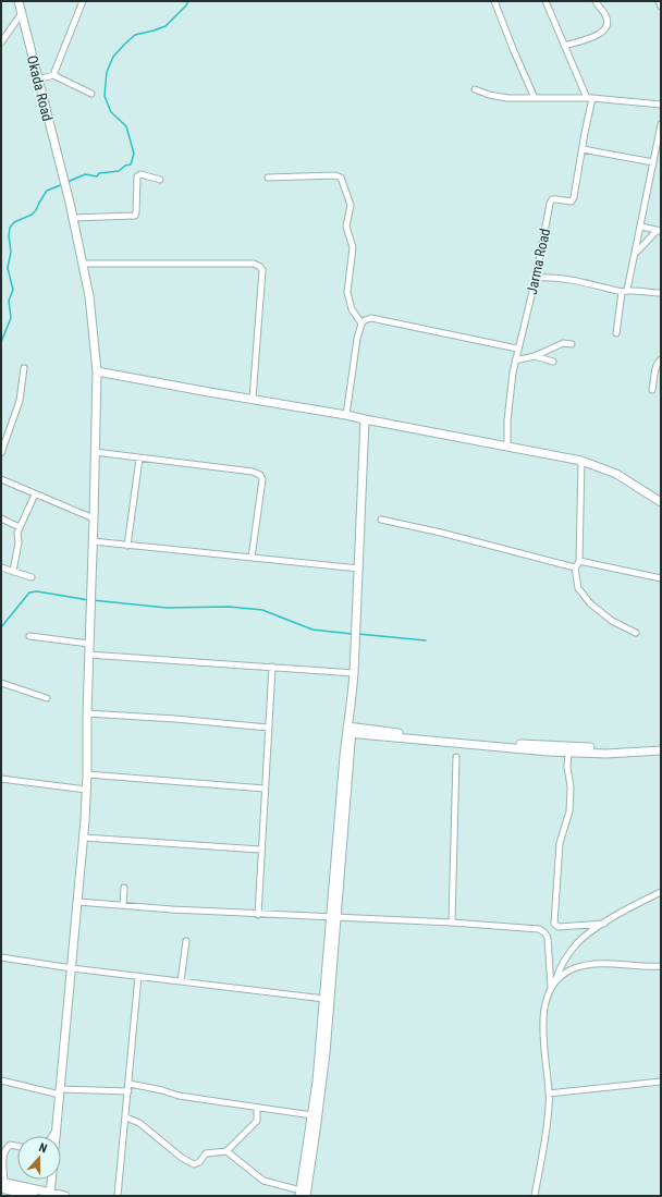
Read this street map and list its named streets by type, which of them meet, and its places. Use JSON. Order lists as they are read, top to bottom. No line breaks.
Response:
{"streets":{"street":["Okada Road","Jarma Road"]},"north":"top"}
